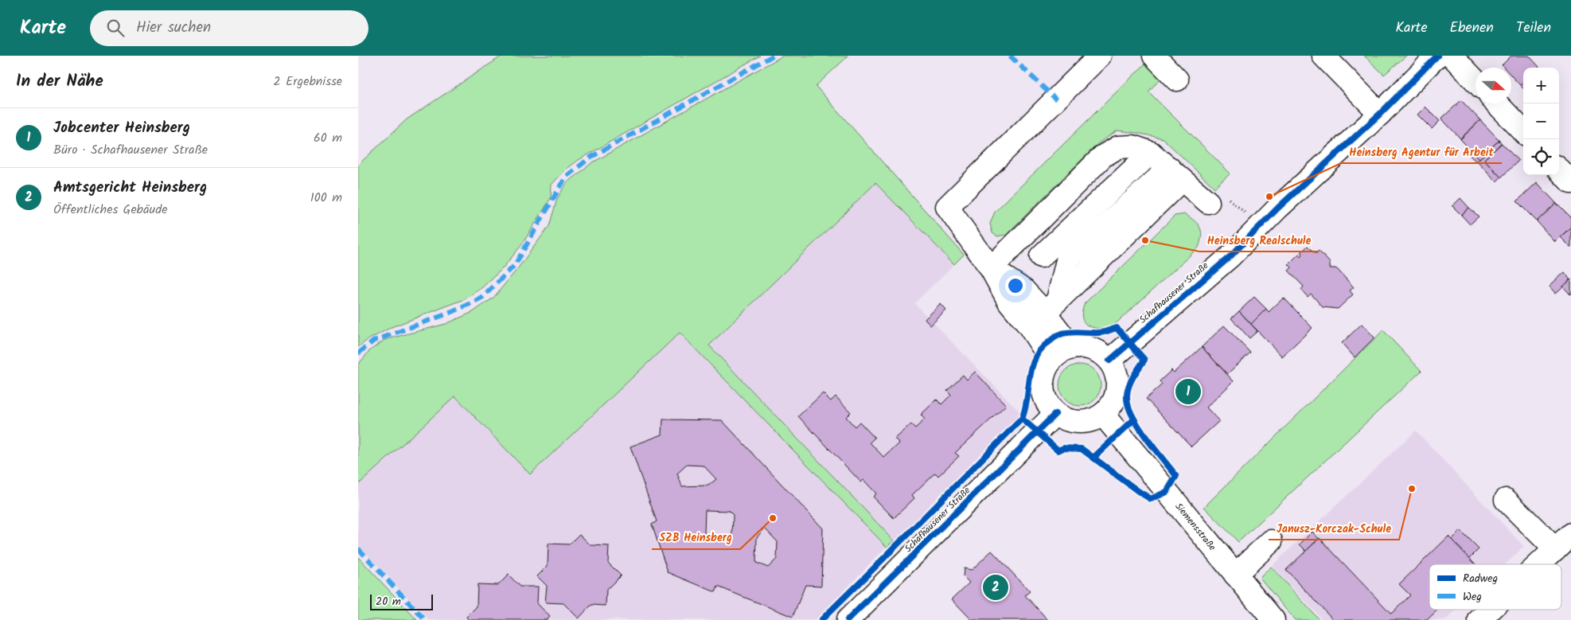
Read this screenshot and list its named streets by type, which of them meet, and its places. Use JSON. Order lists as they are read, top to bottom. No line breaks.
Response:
{"streets":{"street":["Schafhausener Straße","Siemensstraße"]},"crossings":[["Schafhausener Straße","Siemensstraße"]],"places":["Heinsberg Agentur für Arbeit","Heinsberg Realschule","Janusz-Korczak-Schule","SZB Heinsberg"],"legend":["Radweg","Weg"],"scale_bar":"20 m","north":"right","page":{"header":"Karte","search":"Hier suchen","nav":["Karte","Ebenen","Teilen"],"heading":["In der Nähe","2 Ergebnisse"],"map_buttons":["+","−"],"list":[{"mark":"1","name":"Jobcenter Heinsberg","note":"Büro · Schafhausener Straße","value":"60 m"},{"mark":"2","name":"Amtsgericht Heinsberg","note":"Öffentliches Gebäude","value":"100 m"}],"pins":["1","2"],"scale":"20 m"}}
